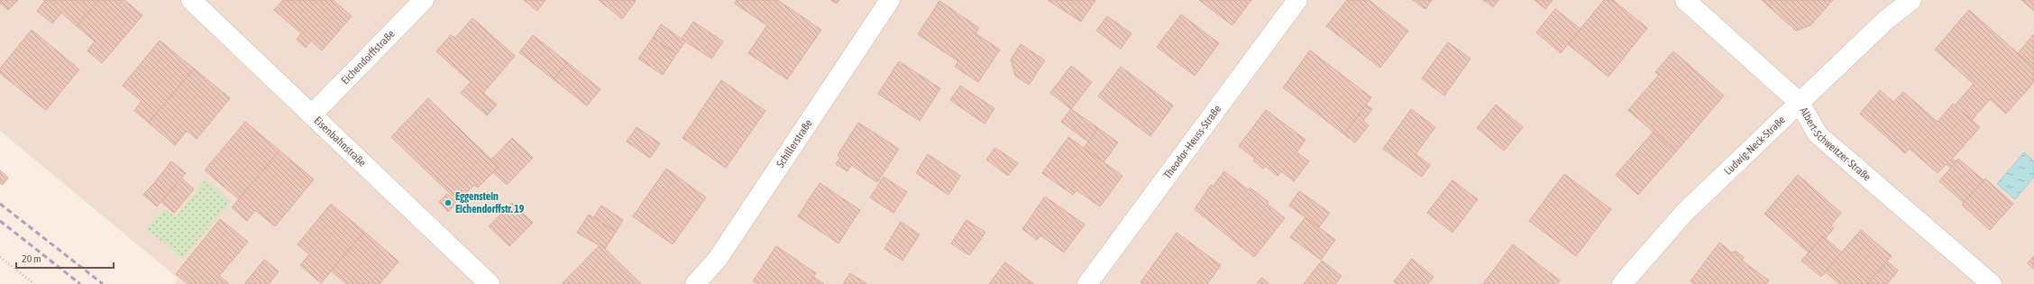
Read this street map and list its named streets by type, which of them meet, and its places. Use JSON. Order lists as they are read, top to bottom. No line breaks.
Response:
{"streets":{"street":["Eichendorffstraße","Eisenbahnstraße","Theodor-Heuss-Straße","Schillerstraße","Albert-Schweitzer-Straße","Ludwig-Neck-Straße"]},"crossings":[["Eichendorffstraße","Eisenbahnstraße"],["Albert-Schweitzer-Straße","Ludwig-Neck-Straße"]],"places":["Eggenstein Eichendorffstr. 19"],"scale_bar":"20 m"}
